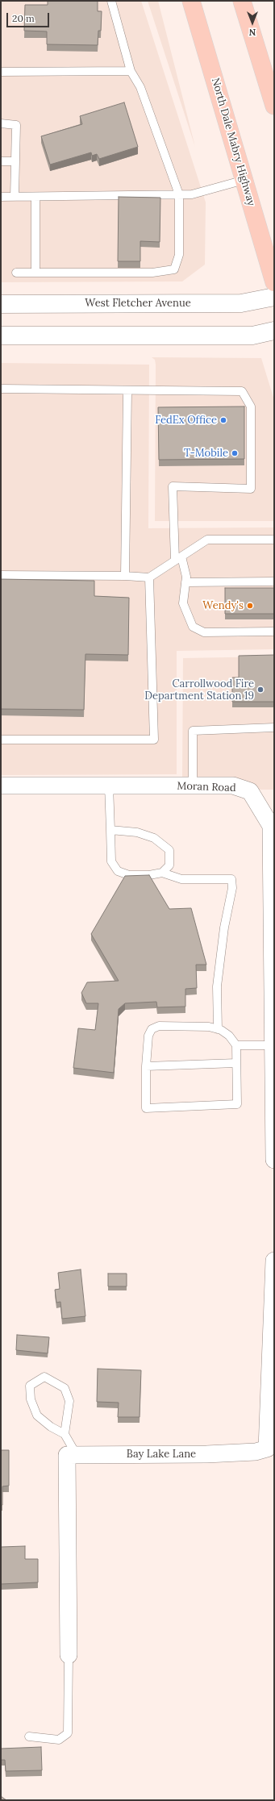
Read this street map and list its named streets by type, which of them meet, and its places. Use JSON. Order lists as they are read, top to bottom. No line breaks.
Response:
{"streets":{"main road":["North Dale Mabry Highway","West Fletcher Avenue"],"street":["Moran Road","Bay Lake Lane"]},"places":["FedEx Office","T-Mobile","Wendy's","Carrollwood Fire Department Station 19"],"scale_bar":"20 m","north":"bottom"}
